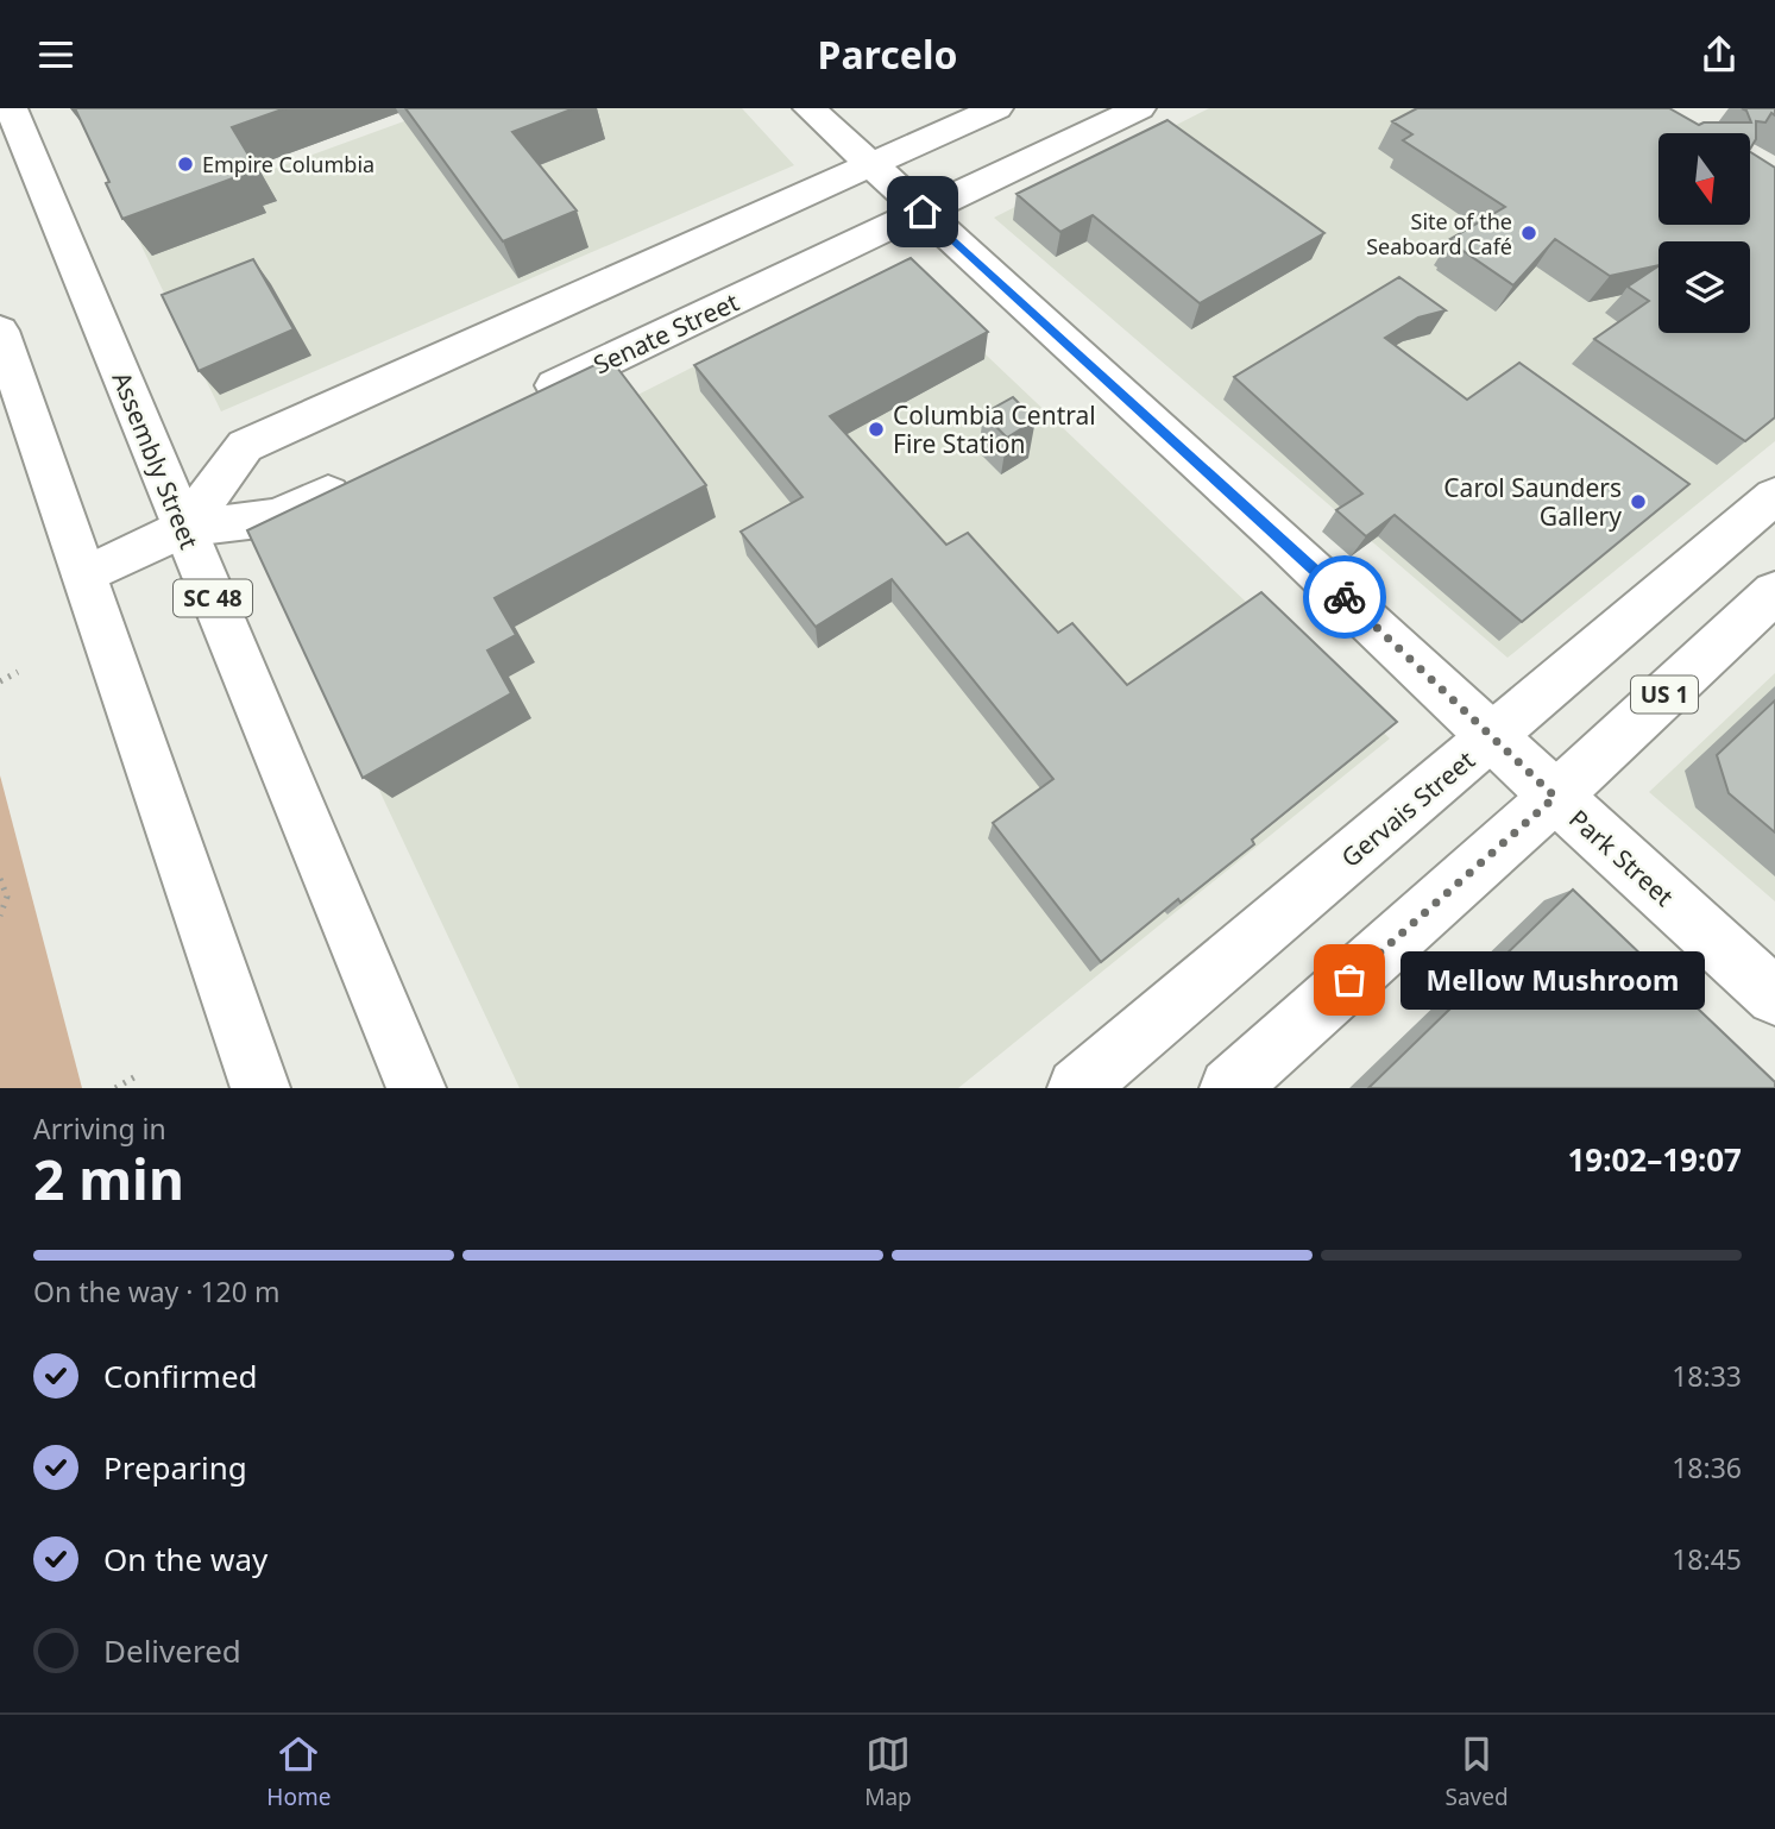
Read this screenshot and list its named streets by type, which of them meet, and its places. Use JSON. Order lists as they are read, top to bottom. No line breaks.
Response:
{"streets":{"main road":["Senate Street","Assembly Street","SC 48","US 1","Gervais Street","Park Street"]},"crossings":[["Senate Street","Park Street"],["US 1","Park Street"],["Gervais Street","Park Street"]],"places":["Empire Columbia","Site of the Seaboard Café","Columbia Central Fire Station","Carol Saunders Gallery","Mellow Mushroom"],"north":"bottom","page":{"header":"Parcelo","bubble":"Mellow Mushroom","heading":["2 min","Arriving in","19:02–19:07"],"bar":"On the way · 120 m","list":[["Confirmed","18:33"],["Preparing","18:36"],["On the way","18:45"],"Delivered"],"tabs":["Home","Map","Saved"]}}
